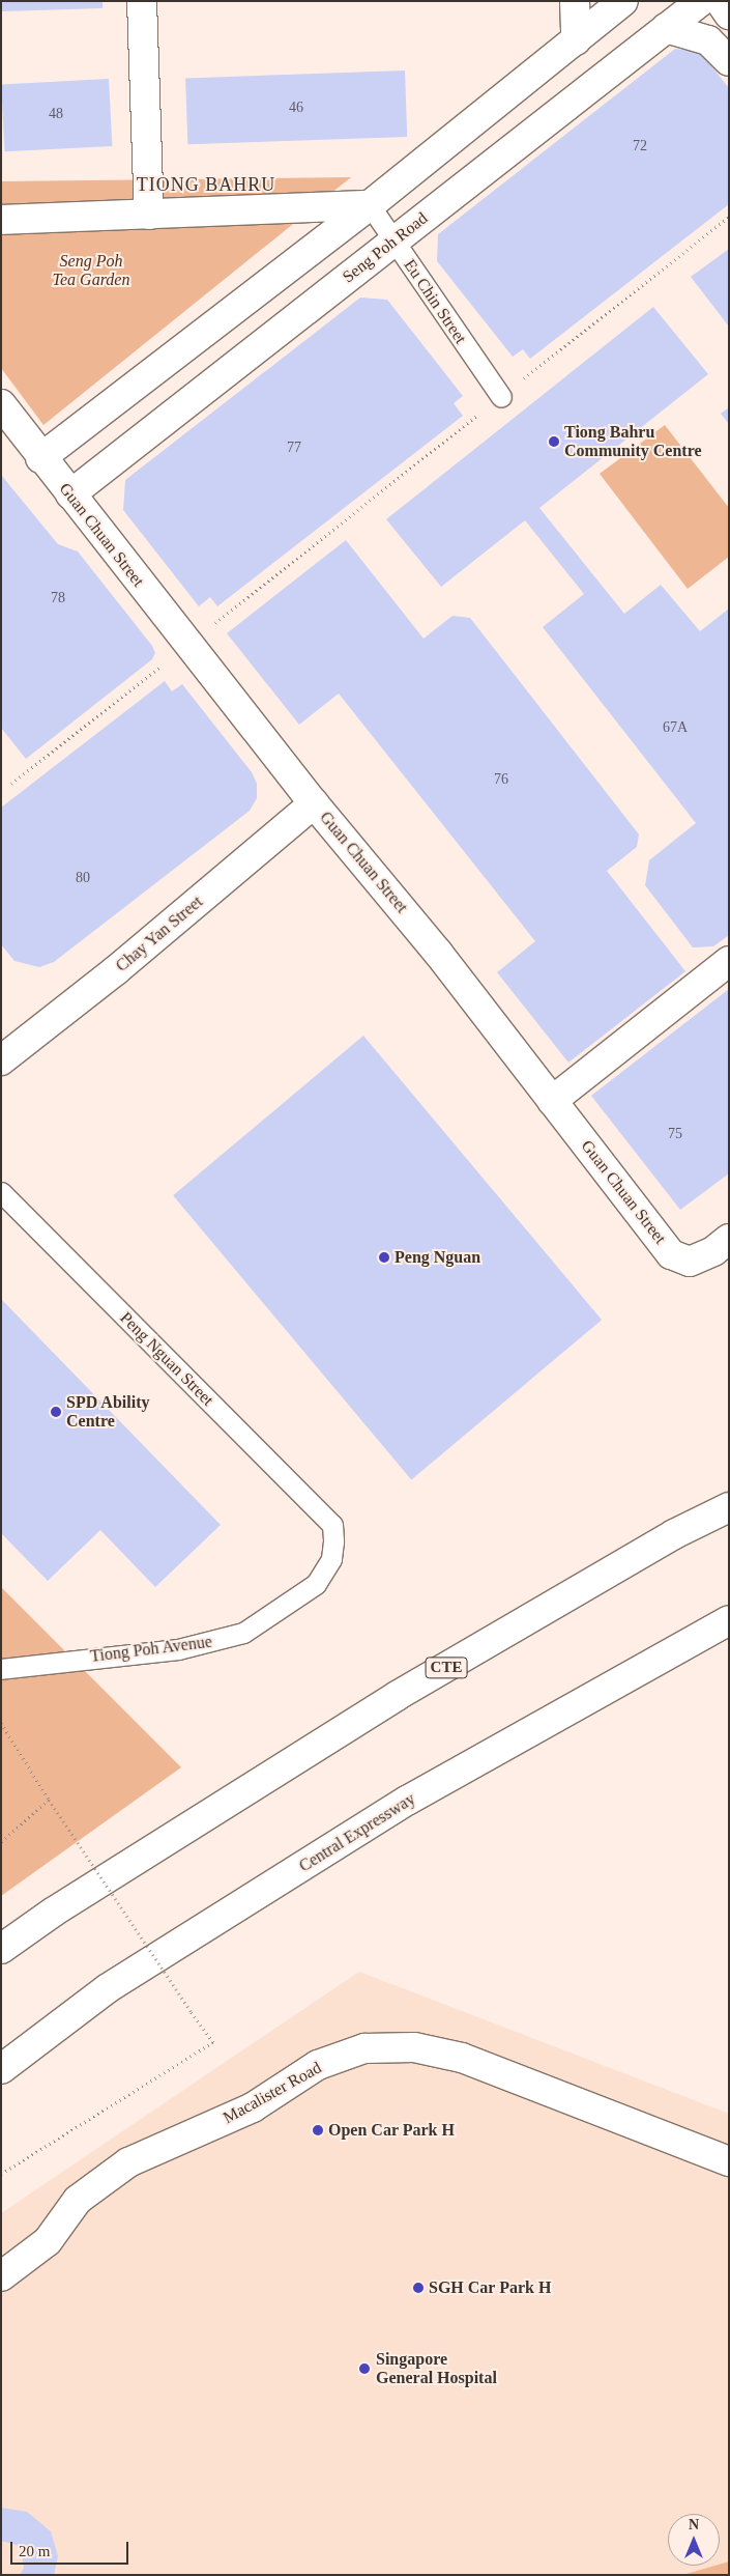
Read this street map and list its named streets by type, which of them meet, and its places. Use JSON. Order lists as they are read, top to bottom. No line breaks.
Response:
{"streets":{"main road":["Seng Poh Road","Guan Chuan Street","Chay Yan Street","CTE","Central Expressway","Macalister Road"],"lane":["Eu Chin Street","Peng Nguan Street","Tiong Poh Avenue"]},"crossings":[["Seng Poh Road","Eu Chin Street"],["Seng Poh Road","Guan Chuan Street"],["Guan Chuan Street","Chay Yan Street"],["Peng Nguan Street","Tiong Poh Avenue"]],"districts":["TIONG BAHRU"],"parks":["Seng Poh Tea Garden"],"places":["Tiong Bahru Community Centre","Peng Nguan","SPD Ability Centre","Open Car Park H","SGH Car Park H","Singapore General Hospital"],"house_numbers":["46","48","72","77","78","67A","76","80","75"],"scale_bar":"20 m","north":"top"}
